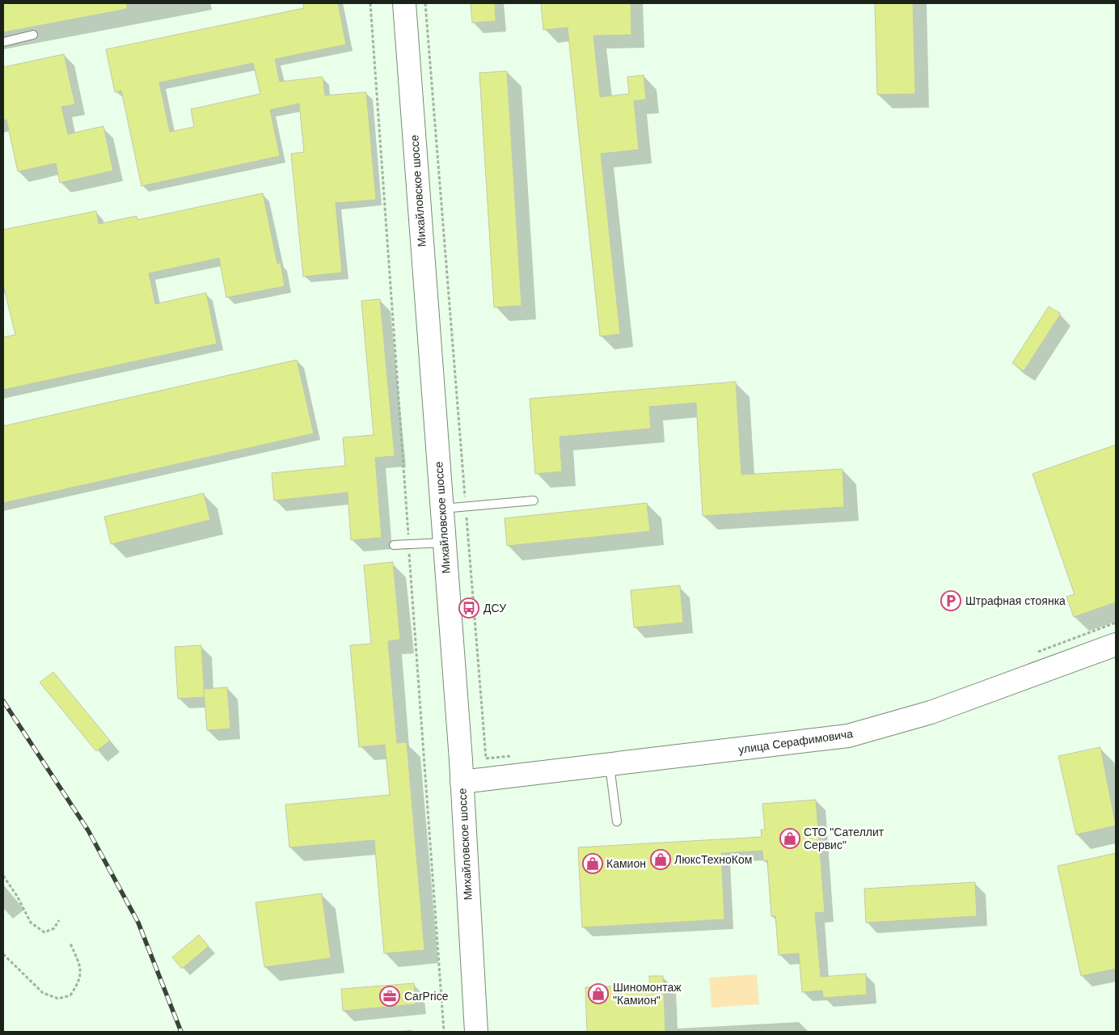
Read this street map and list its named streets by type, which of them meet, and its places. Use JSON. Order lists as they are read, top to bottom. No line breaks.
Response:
{"streets":{"main road":["Михайловское шоссе","улица Серафимовича"]},"crossings":[["Михайловское шоссе","улица Серафимовича"]],"places":{"parking":["Штрафная стоянка"],"bus stop":["ДСУ"],"shop":["СТО \"Сателлит Сервис\"","ЛюксТехноКом","Камион","Шиномонтаж \"Камион\""],"office":["CarPrice"]}}
